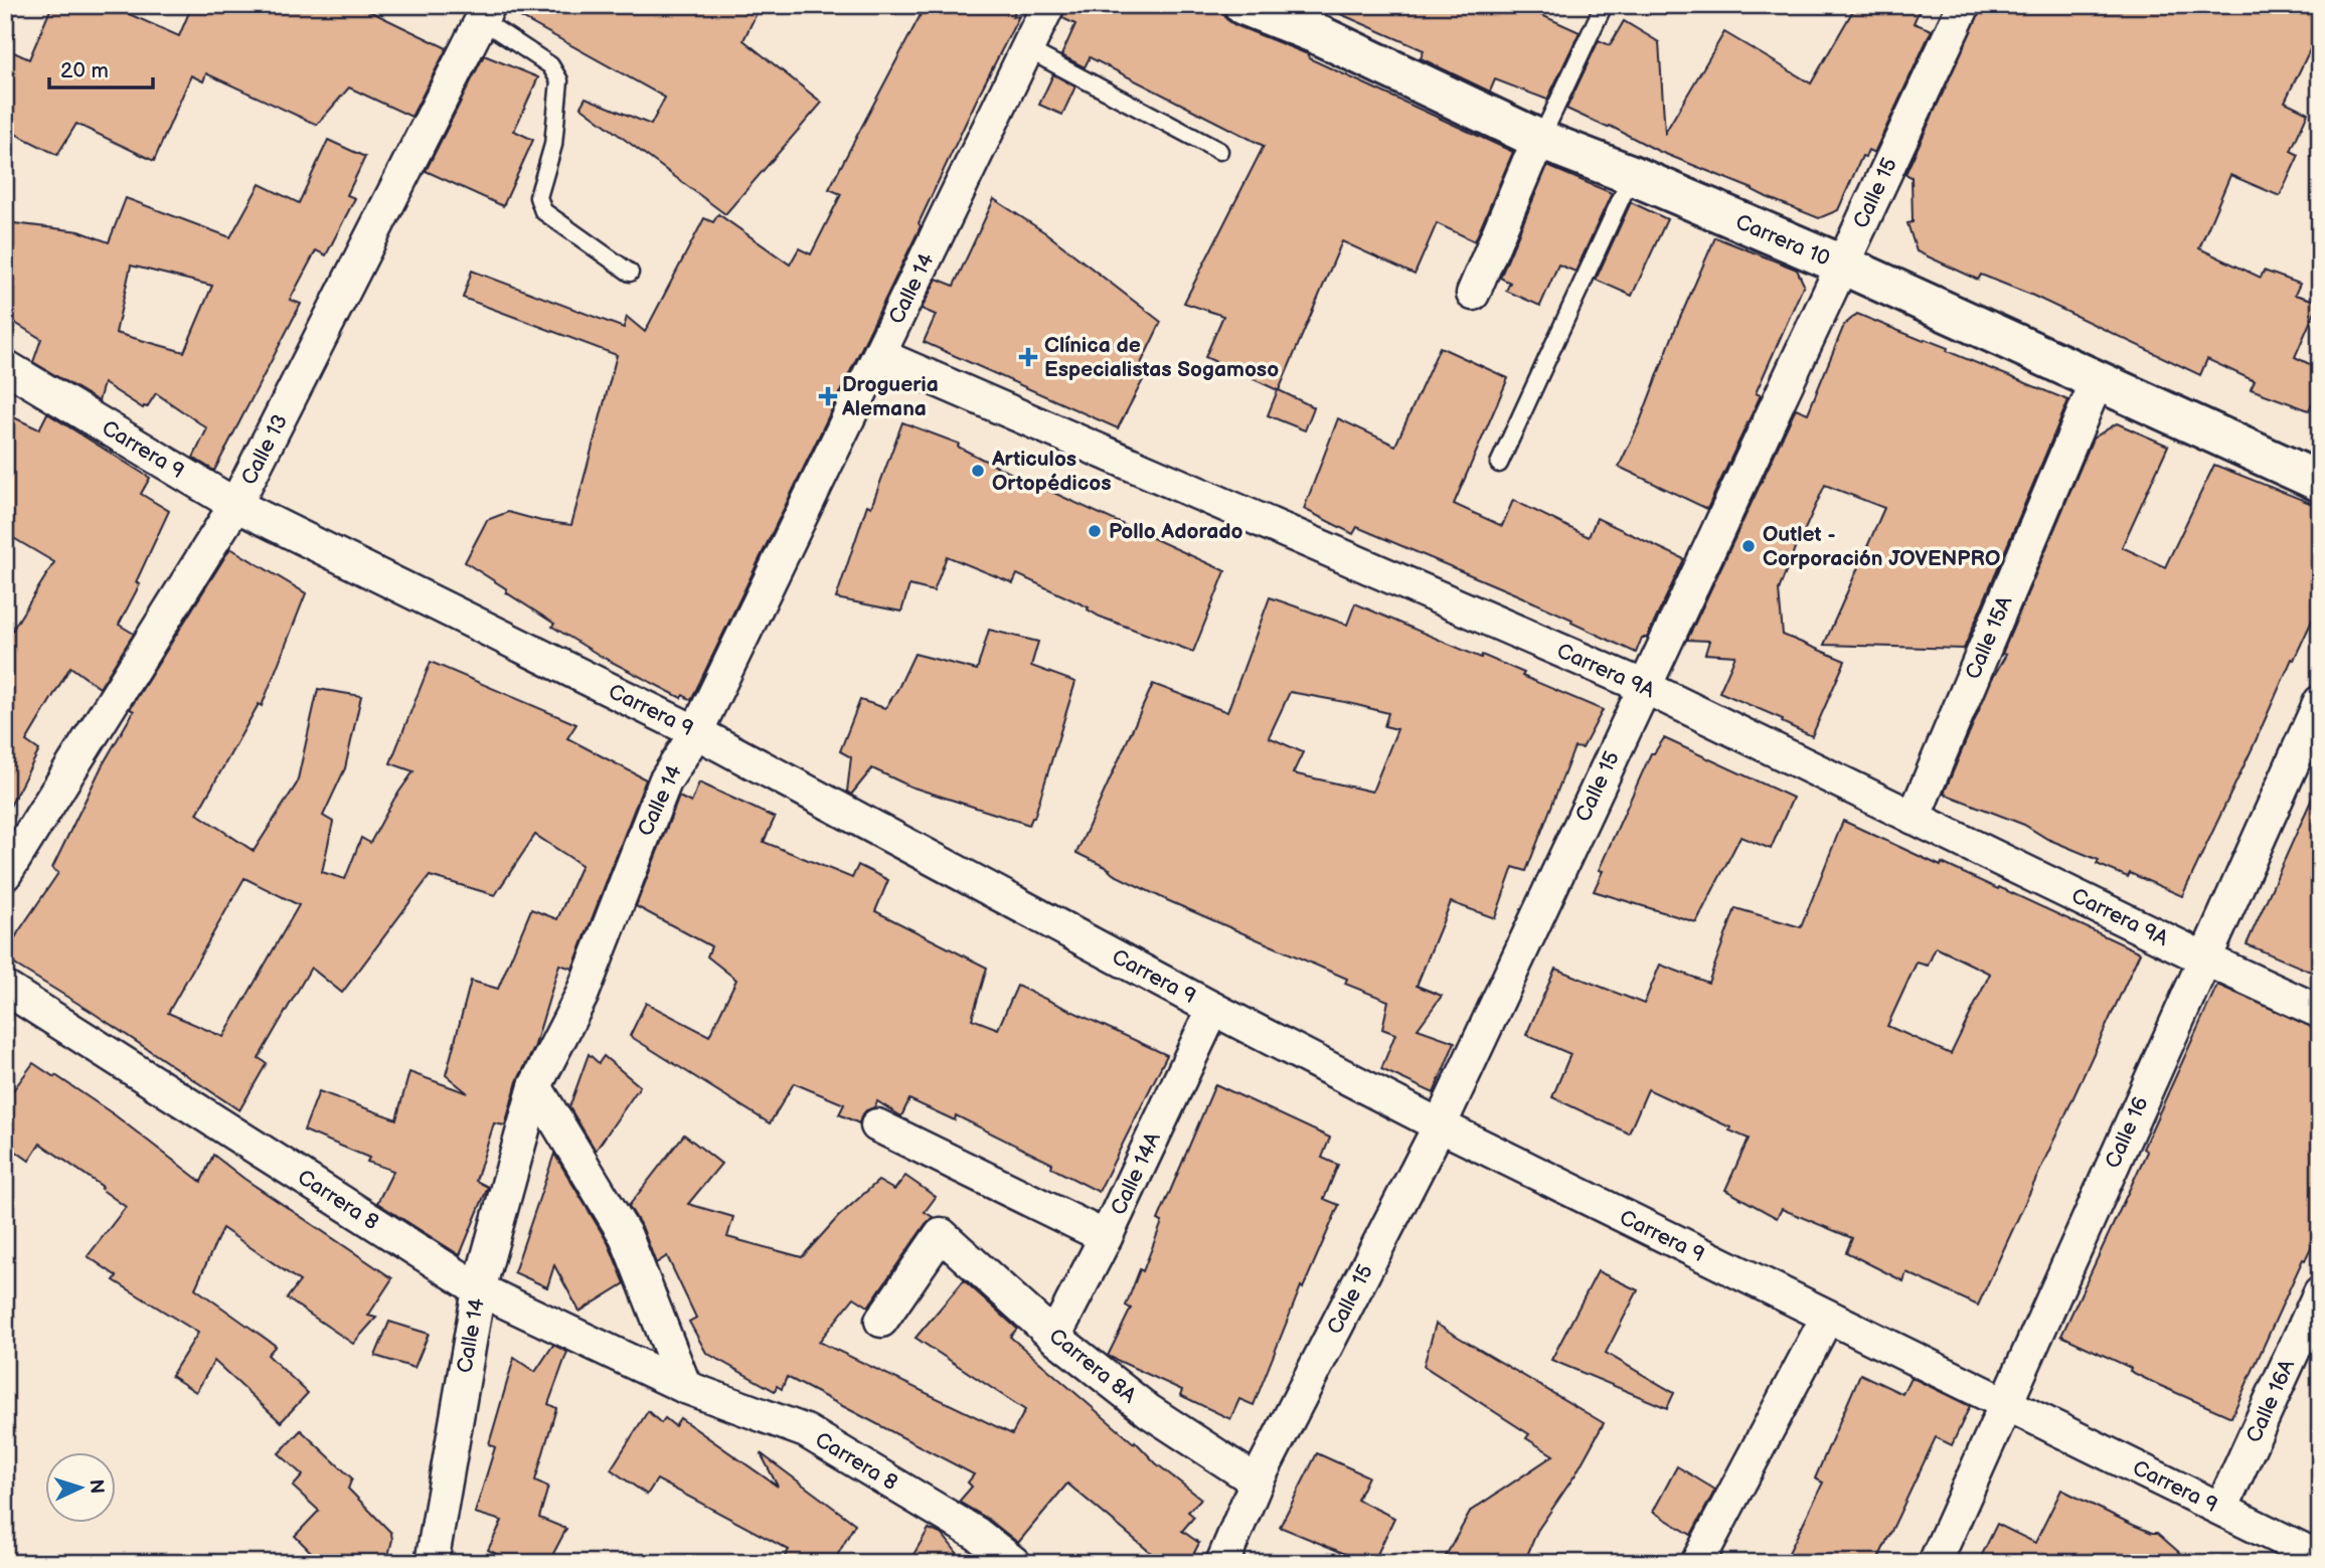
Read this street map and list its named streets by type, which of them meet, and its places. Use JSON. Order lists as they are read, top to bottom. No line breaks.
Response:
{"streets":{"street":["Calle 15","Carrera 10","Calle 14","Carrera 9","Calle 13","Calle 15A","Carrera 9A","Calle 16","Calle 14A","Carrera 8","Carrera 8A","Calle 16A"]},"crossings":[["Calle 15","Carrera 10"],["Calle 15","Carrera 9"],["Calle 15","Carrera 9A"],["Calle 15","Carrera 8A"],["Carrera 10","Calle 15A"],["Calle 14","Carrera 9"],["Calle 14","Carrera 9A"],["Calle 14","Carrera 8"],["Carrera 9","Calle 13"],["Carrera 9","Calle 16"],["Carrera 9","Calle 14A"],["Carrera 9","Calle 16A"],["Calle 15A","Carrera 9A"],["Carrera 9A","Calle 16"],["Calle 14A","Carrera 8A"]],"places":{"health":["Clínica de Especialistas Sogamoso","Drogueria Alemana"],"other":["Articulos Ortopédicos","Pollo Adorado","Outlet - Corporación JOVENPRO"]},"scale_bar":"20 m","north":"right"}
